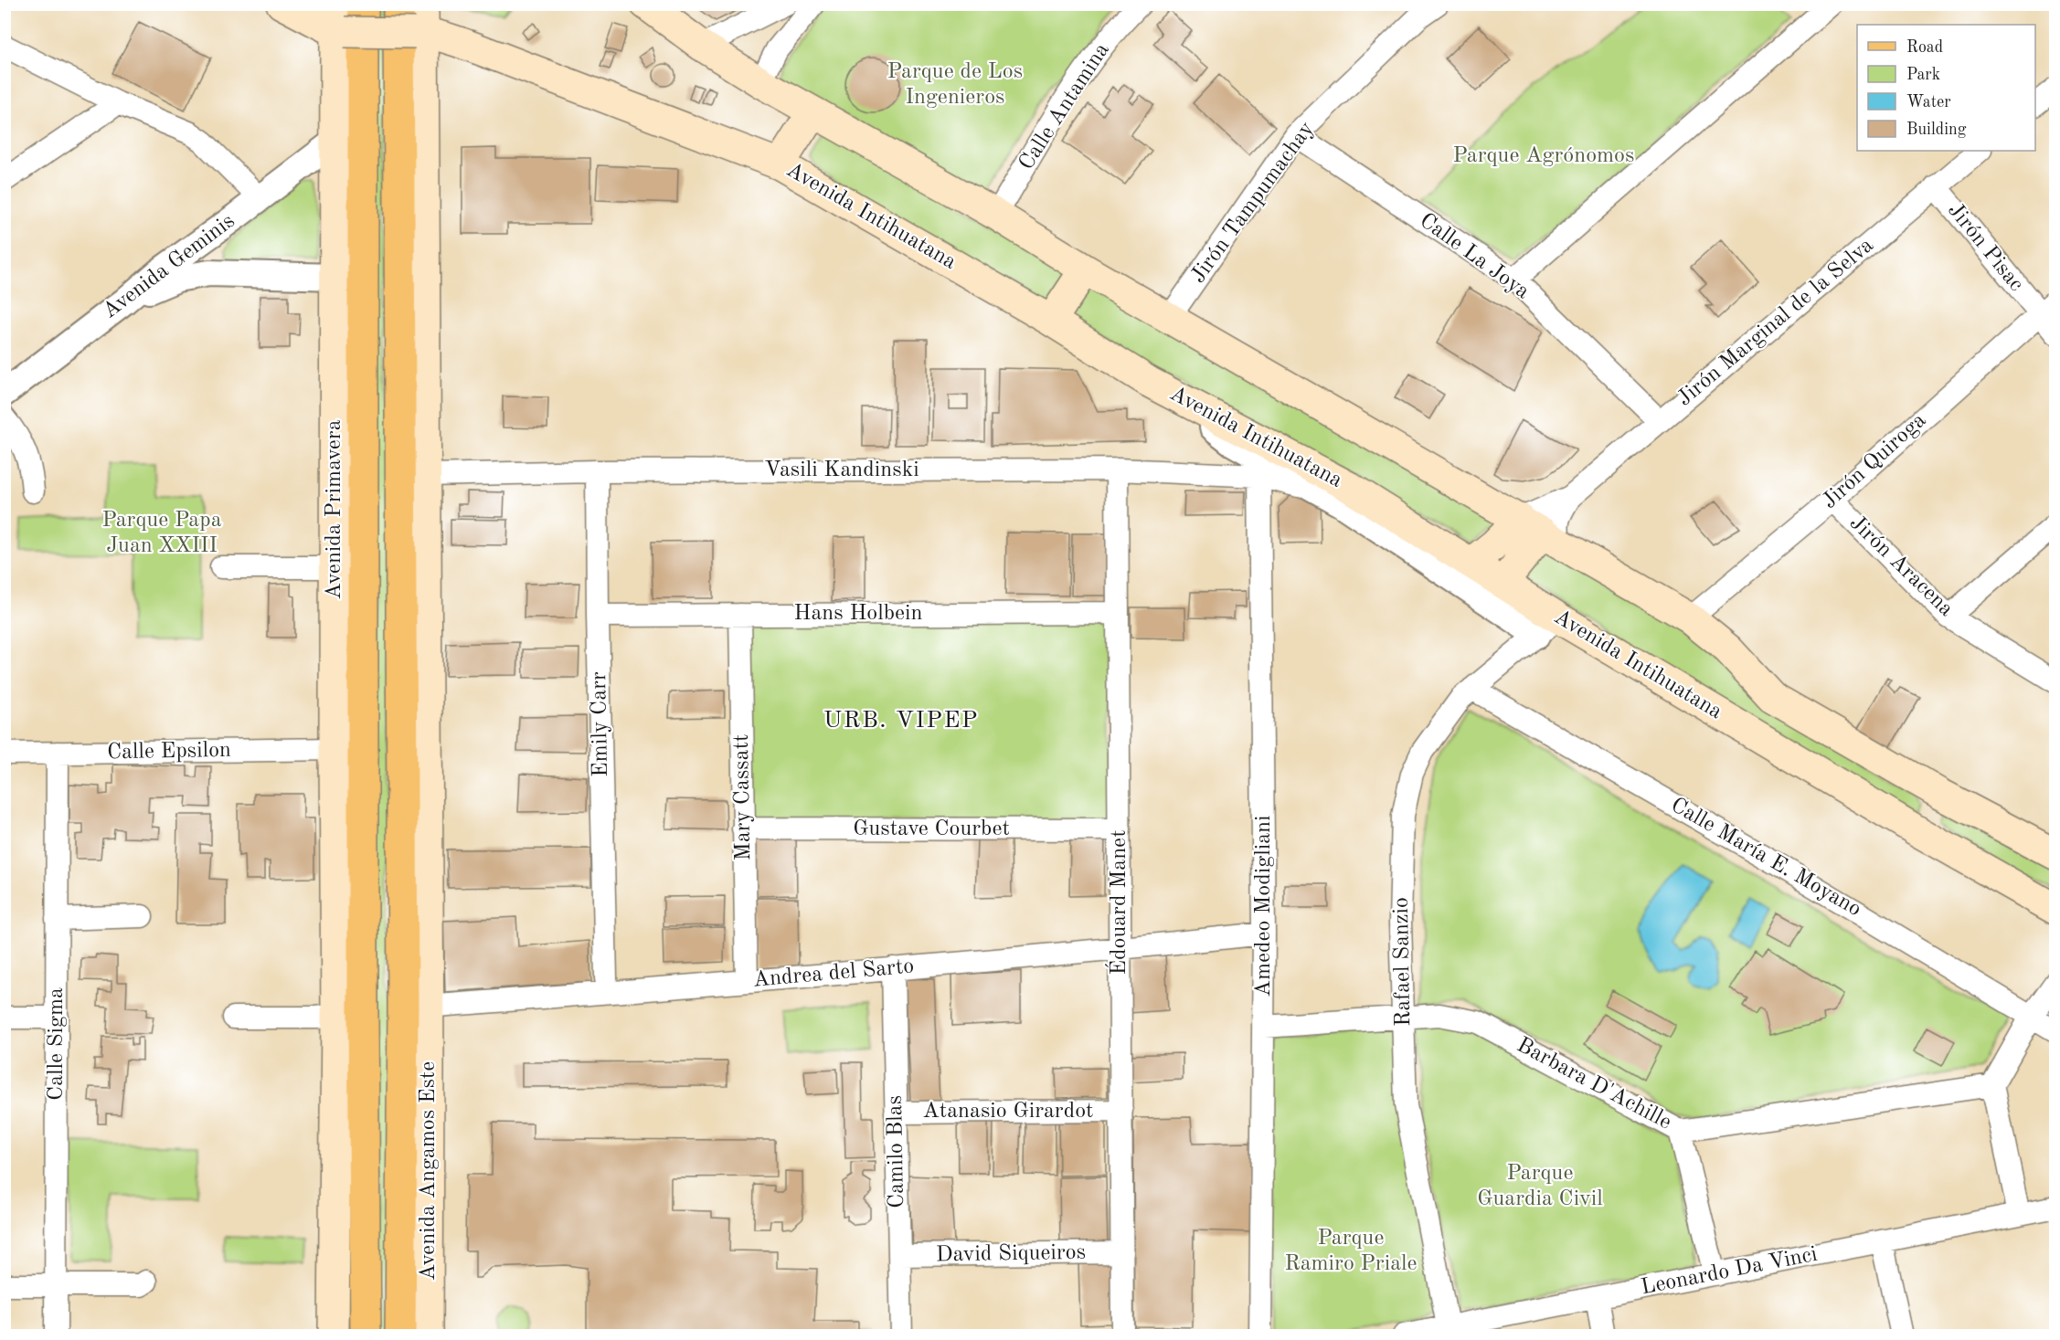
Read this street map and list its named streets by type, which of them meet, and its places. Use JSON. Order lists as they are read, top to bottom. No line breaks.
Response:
{"streets":{"main road":["Avenida Intihuatana","Avenida Primavera","Avenida Angamos Este"],"street":["Calle Antamina","Jirón Tampumachay","Jirón Pisac","Calle La Joya","Avenida Geminis","Jirón Marginal de la Selva","Jirón Quiroga","Vasili Kandinski","Jirón Aracena","Hans Holbein","Emily Carr","Calle Epsilon","Mary Cassatt","Gustave Courbet","Calle María E. Moyano","Édouard Manet","Amedeo Modigliani","Rafael Sanzio","Andrea del Sarto","Calle Sigma","Barbara D'Achille","Atanasio Girardot","Camilo Blas","David Siqueiros","Leonardo Da Vinci"]},"crossings":[["Jirón Tampumachay","Calle La Joya"],["Avenida Intihuatana","Avenida Primavera"],["Avenida Intihuatana","Rafael Sanzio"],["Jirón Pisac","Jirón Marginal de la Selva"],["Jirón Pisac","Jirón Quiroga"],["Calle La Joya","Jirón Marginal de la Selva"],["Avenida Geminis","Avenida Primavera"],["Jirón Quiroga","Jirón Aracena"],["Vasili Kandinski","Emily Carr"],["Vasili Kandinski","Édouard Manet"],["Vasili Kandinski","Amedeo Modigliani"],["Avenida Primavera","Calle Epsilon"],["Hans Holbein","Emily Carr"],["Hans Holbein","Mary Cassatt"],["Hans Holbein","Édouard Manet"],["Calle Epsilon","Calle Sigma"],["Mary Cassatt","Gustave Courbet"],["Mary Cassatt","Andrea del Sarto"],["Gustave Courbet","Édouard Manet"],["Calle María E. Moyano","Rafael Sanzio"],["Édouard Manet","Andrea del Sarto"],["Édouard Manet","Atanasio Girardot"],["Édouard Manet","David Siqueiros"],["Amedeo Modigliani","Andrea del Sarto"],["Amedeo Modigliani","Barbara D'Achille"],["Rafael Sanzio","Barbara D'Achille"],["Rafael Sanzio","Leonardo Da Vinci"],["Andrea del Sarto","Camilo Blas"],["Andrea del Sarto","Avenida Angamos Este"],["Atanasio Girardot","Camilo Blas"],["Camilo Blas","David Siqueiros"]],"districts":["URB. VIPEP"],"parks":["Parque de Los Ingenieros","Parque Agrónomos","Parque Papa Juan XXIII","Parque Guardia Civil","Parque Ramiro Priale"],"legend":["Road","Park","Water","Building"]}
